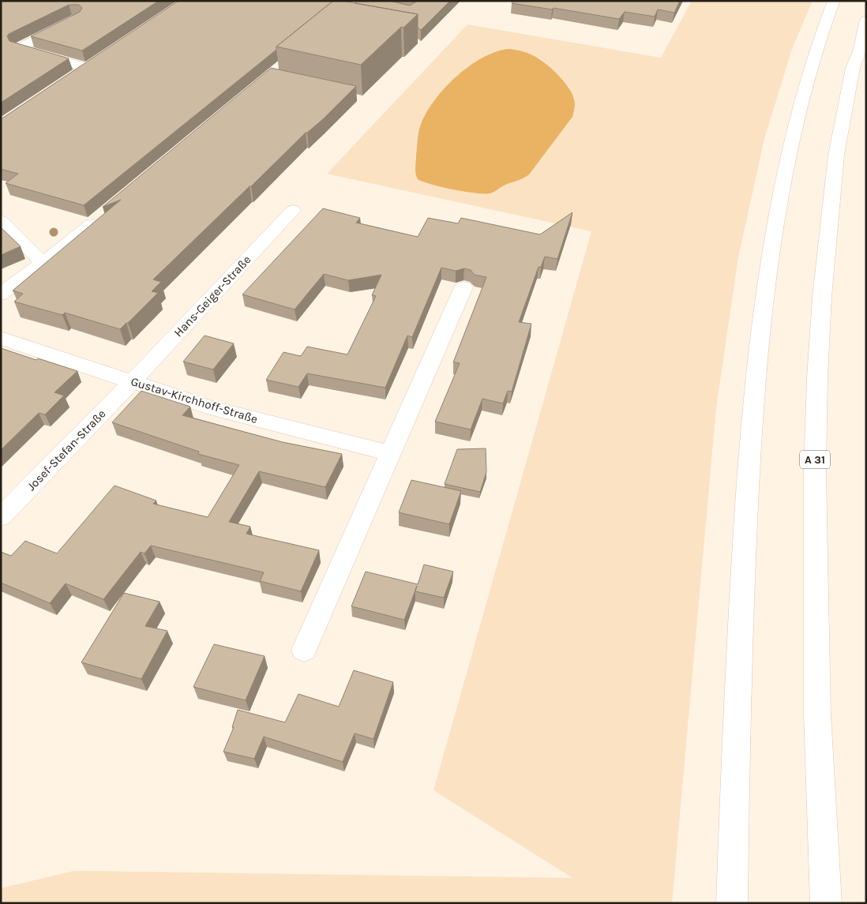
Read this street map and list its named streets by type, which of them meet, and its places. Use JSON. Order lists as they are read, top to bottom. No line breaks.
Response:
{"streets":{"main road":["Hans-Geiger-Straße","Gustav-Kirchhoff-Straße","Josef-Stefan-Straße","A 31"]},"crossings":[["Hans-Geiger-Straße","Gustav-Kirchhoff-Straße"],["Hans-Geiger-Straße","Josef-Stefan-Straße"],["Gustav-Kirchhoff-Straße","Josef-Stefan-Straße"]]}
